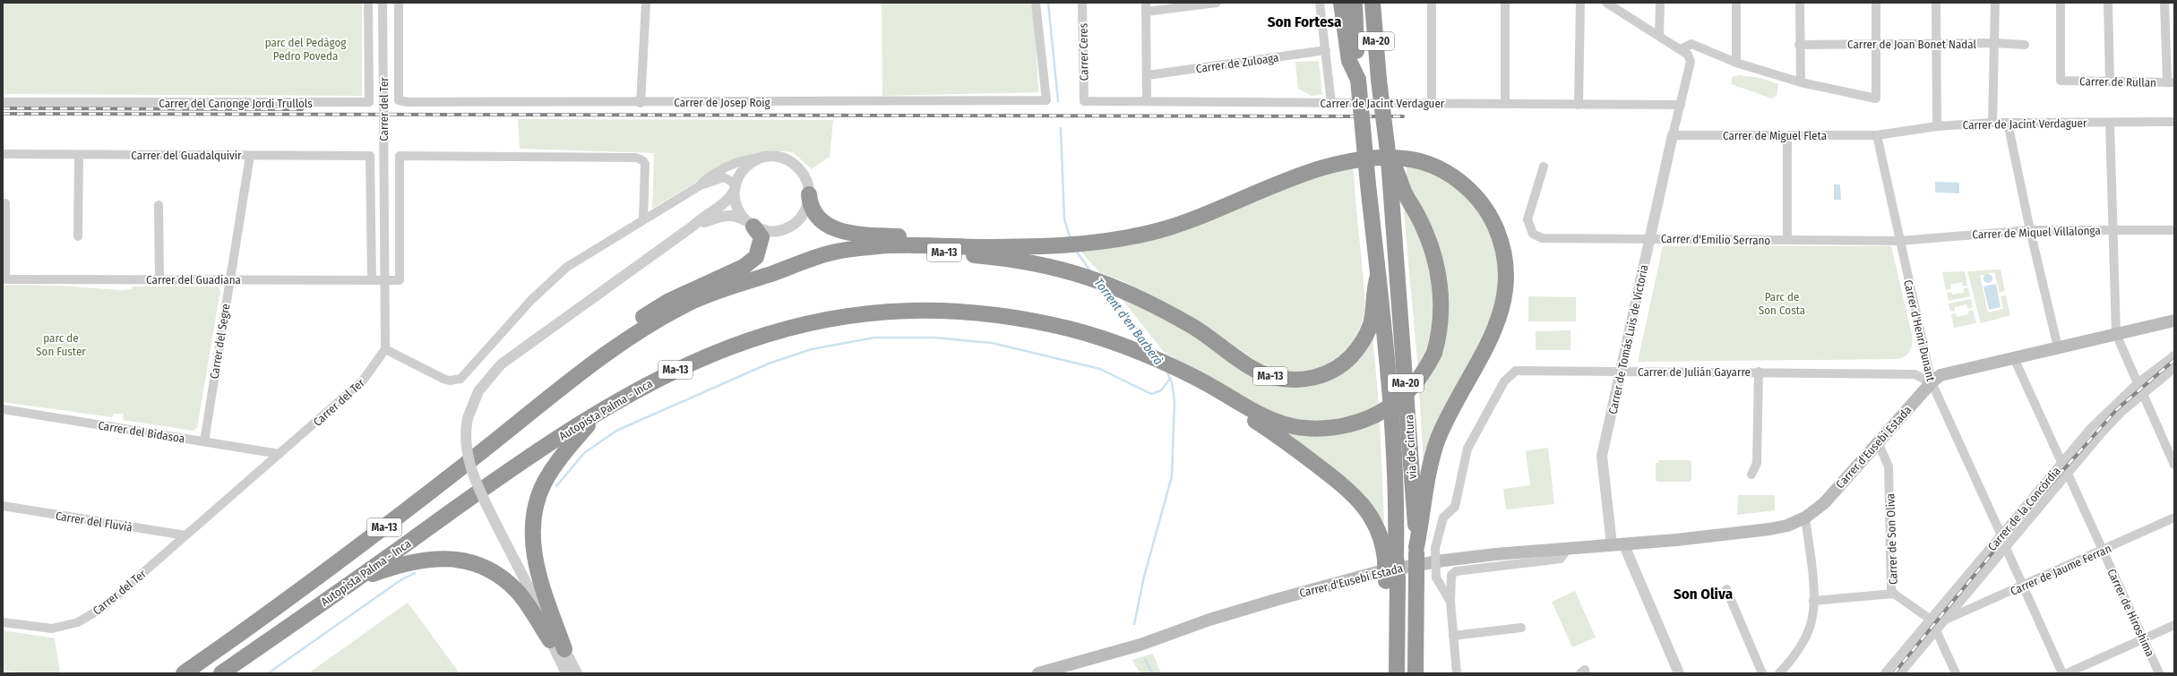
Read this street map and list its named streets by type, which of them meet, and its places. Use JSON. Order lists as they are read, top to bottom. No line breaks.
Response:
{"streets":{"highway":["Ma-20","Ma-13","Autopista Palma - Inca","via de cintura"],"main road":["Carrer d'Eusebi Estada"],"street":["Carrer de Joan Bonet Nadal","Carrer Ceres","Carrer de Zuloaga","Carrer de Rullan","Carrer de Josep Roig","Carrer del Canonge Jordi Trullols","Carrer de Jacint Verdaguer","Carrer del Ter","Carrer de Miguel Fleta","Carrer del Guadalquivir","Carrer de Miquel Villalonga","Carrer d'Emilio Serrano","Carrer del Guadiana","Carrer d'Henri Dunant","Carrer de Tomás Luis de Victoria","Carrer del Segre","Carrer de Julián Gayarre","Carrer del Bidasoa","Carrer de la Concòrdia","Carrer del Fluvià","Carrer de Son Oliva","Carrer de Jaume Ferran","Carrer de Hiroshima"]},"crossings":[["Ma-20","Ma-13"],["Ma-20","via de cintura"],["Carrer Ceres","Carrer de Jacint Verdaguer"],["Carrer de Jacint Verdaguer","Carrer de Miguel Fleta"],["Carrer de Jacint Verdaguer","Carrer d'Henri Dunant"],["Carrer del Ter","Carrer del Guadalquivir"],["Carrer del Ter","Carrer del Guadiana"],["Carrer del Ter","Carrer del Bidasoa"],["Carrer del Ter","Carrer del Fluvià"],["Carrer de Miguel Fleta","Carrer d'Henri Dunant"],["Carrer de Miguel Fleta","Carrer de Tomás Luis de Victoria"],["Carrer del Guadalquivir","Carrer del Segre"],["Carrer de Miquel Villalonga","Carrer d'Emilio Serrano"],["Carrer de Miquel Villalonga","Carrer d'Henri Dunant"],["Carrer d'Emilio Serrano","Carrer d'Henri Dunant"],["Carrer d'Emilio Serrano","Carrer de Tomás Luis de Victoria"],["Ma-13","Autopista Palma - Inca"],["Ma-13","via de cintura"],["Carrer del Guadiana","Carrer del Segre"],["Carrer d'Henri Dunant","Carrer de Julián Gayarre"],["Carrer d'Henri Dunant","Carrer d'Eusebi Estada"],["Carrer d'Henri Dunant","Carrer de la Concòrdia"],["Carrer de Tomás Luis de Victoria","Carrer de Julián Gayarre"],["Carrer de Tomás Luis de Victoria","Carrer d'Eusebi Estada"],["Carrer del Segre","Carrer del Bidasoa"],["Carrer de Julián Gayarre","Carrer d'Eusebi Estada"],["Carrer d'Eusebi Estada","Carrer de Son Oliva"],["Carrer de la Concòrdia","Carrer de Son Oliva"],["Carrer de la Concòrdia","Carrer de Jaume Ferran"],["Carrer de la Concòrdia","Carrer de Hiroshima"],["Carrer de Jaume Ferran","Carrer de Hiroshima"]],"districts":["Son Fortesa","Son Oliva"],"water":["Torrent d'en Barberà"],"parks":["parc del Pedàgog Pedro Poveda","Parc de Son Costa","parc de Son Fuster"]}
